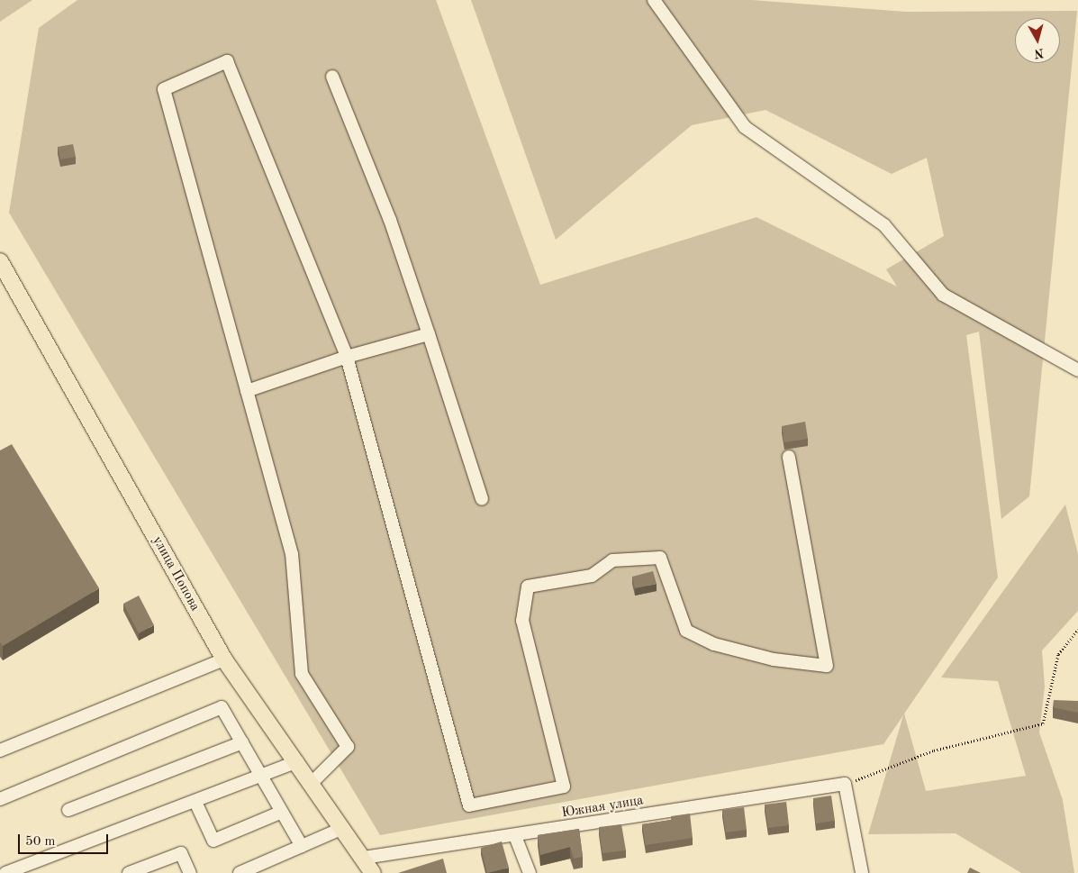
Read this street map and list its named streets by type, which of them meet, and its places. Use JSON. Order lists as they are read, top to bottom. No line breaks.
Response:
{"streets":{"main road":["улица Попова"],"street":["Южная улица"]},"crossings":[["улица Попова","Южная улица"]],"scale_bar":"50 m","north":"bottom"}
